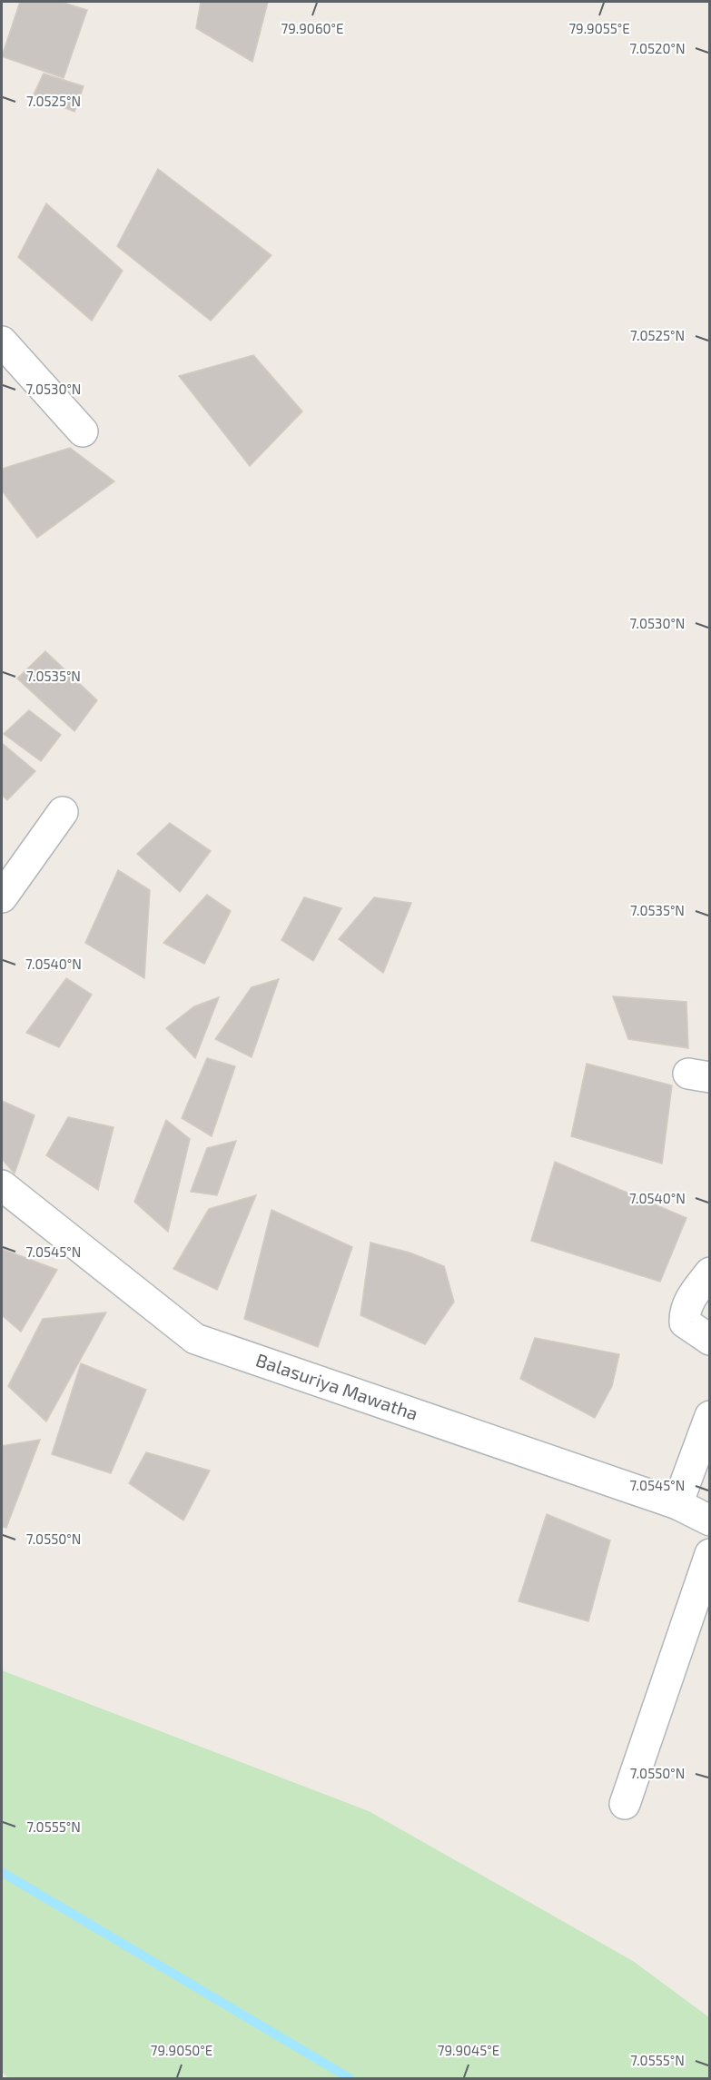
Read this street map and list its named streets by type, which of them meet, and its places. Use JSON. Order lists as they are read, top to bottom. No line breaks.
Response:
{"streets":{"street":["Balasuriya Mawatha"]},"coordinates":["79.9055°E","79.9060°E","7.0520°N","7.0525°N","7.0530°N","7.0535°N","7.0540°N","7.0545°N","7.0550°N","7.0555°N","79.9050°E","79.9045°E"]}
